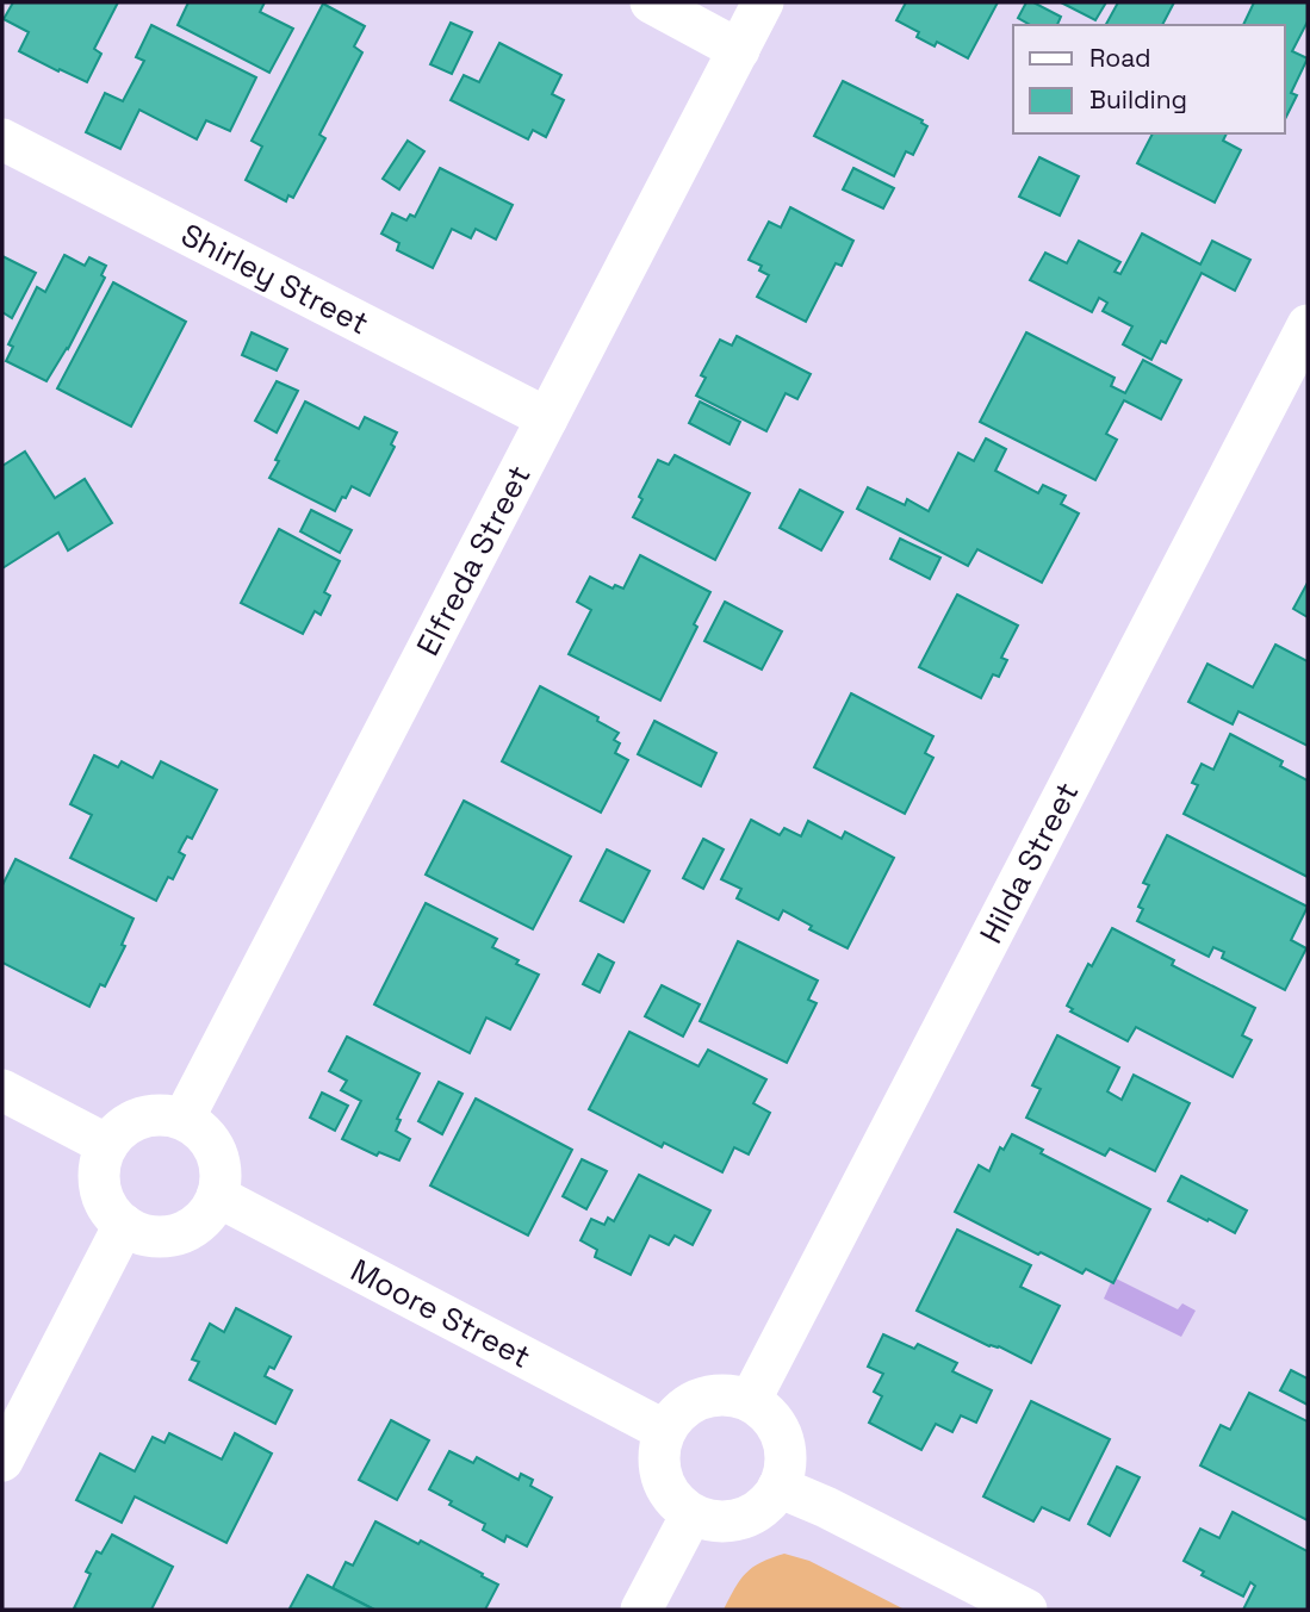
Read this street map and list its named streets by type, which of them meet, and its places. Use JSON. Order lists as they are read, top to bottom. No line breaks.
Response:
{"streets":{"street":["Shirley Street","Elfreda Street","Hilda Street","Moore Street"]},"crossings":[["Shirley Street","Elfreda Street"],["Elfreda Street","Moore Street"],["Hilda Street","Moore Street"]],"legend":["Road","Building"]}
